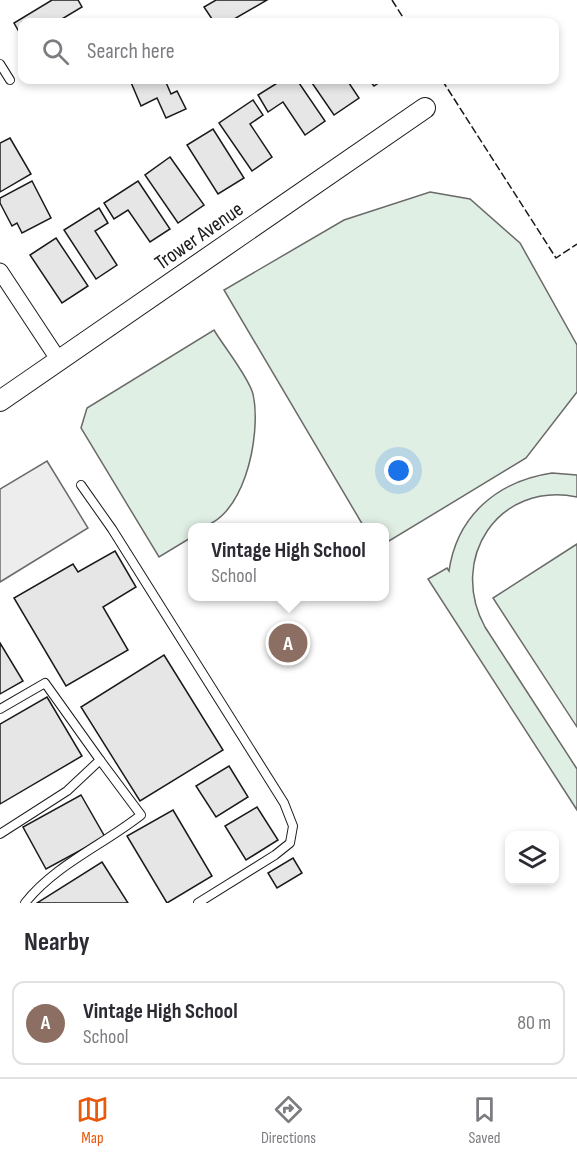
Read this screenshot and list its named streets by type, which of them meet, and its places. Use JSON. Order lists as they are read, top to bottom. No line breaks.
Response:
{"streets":{"street":["Trower Avenue"]},"page":{"search":"Search here","popup":["Vintage High School","School"],"pins":"A","heading":"Nearby","list":[{"mark":"A","name":"Vintage High School","note":"School","value":"80 m"}],"nav":["Map","Directions","Saved"]}}
